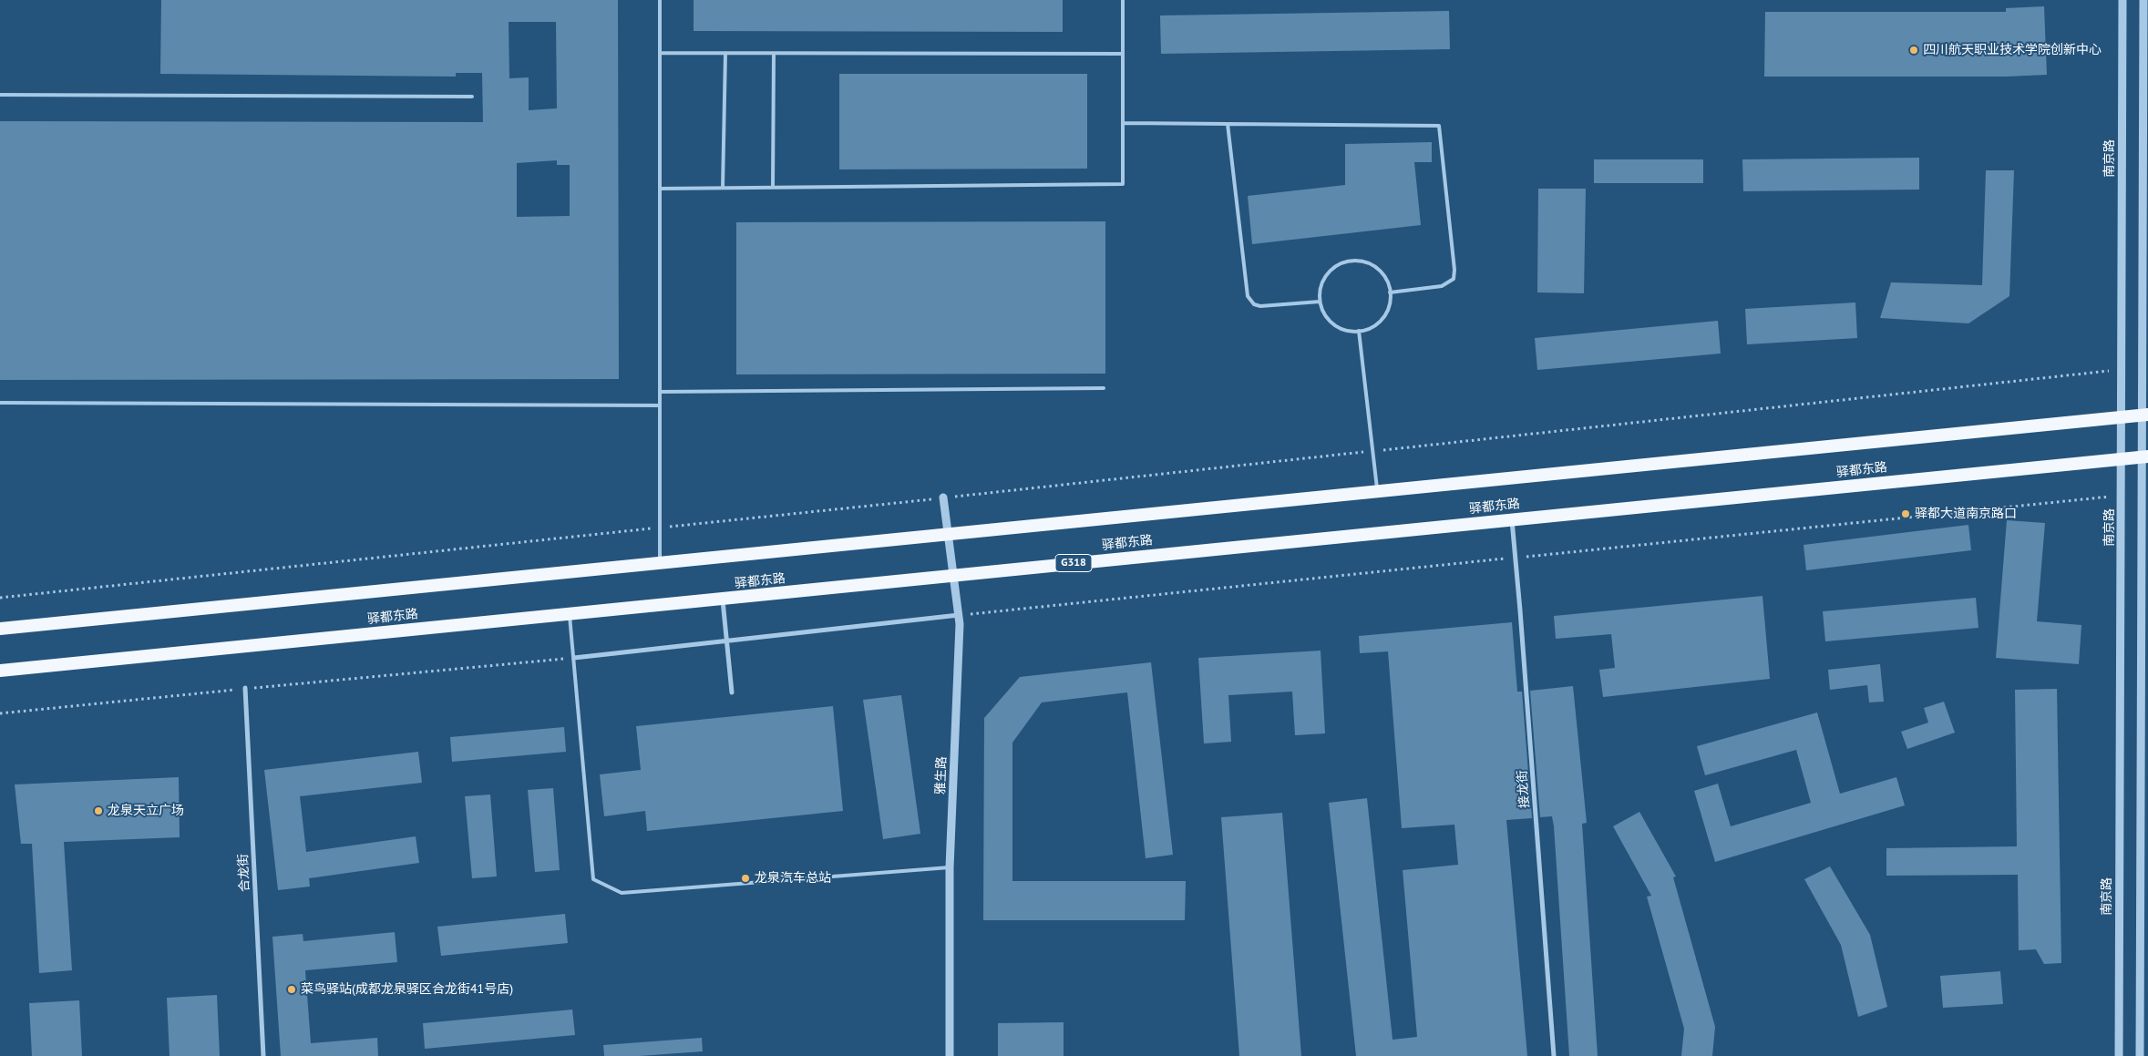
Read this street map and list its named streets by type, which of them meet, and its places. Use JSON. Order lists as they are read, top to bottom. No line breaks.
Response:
{"streets":{"highway":["驿都东路","G318"],"street":["南京路","雅生路","接龙街","合龙街"]},"crossings":[["南京路","驿都东路"],["驿都东路","雅生路"],["驿都东路","接龙街"]],"places":["四川航天职业技术学院创新中心","驿都大道南京路口","龙泉天立广场","龙泉汽车总站","菜鸟驿站(成都龙泉驿区合龙街41号店)"]}
